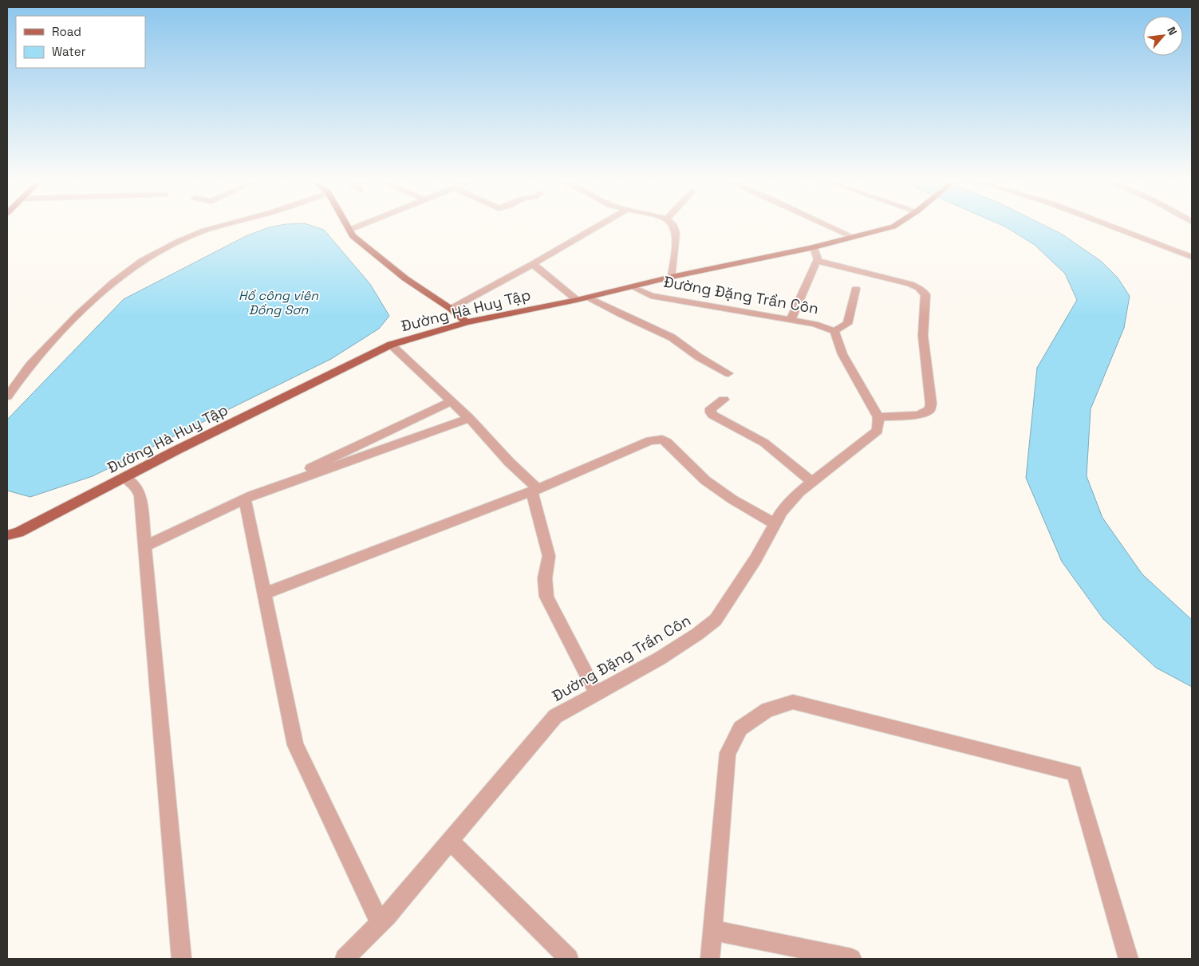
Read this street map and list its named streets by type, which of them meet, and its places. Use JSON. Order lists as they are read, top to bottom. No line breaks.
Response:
{"streets":{"main road":["Đường Hà Huy Tập"],"street":["Đường Đặng Trần Côn"]},"crossings":[["Đường Đặng Trần Côn","Đường Hà Huy Tập"]],"water":["Hồ công viên Đồng Sơn"],"legend":["Road","Water"],"north":"top right"}
